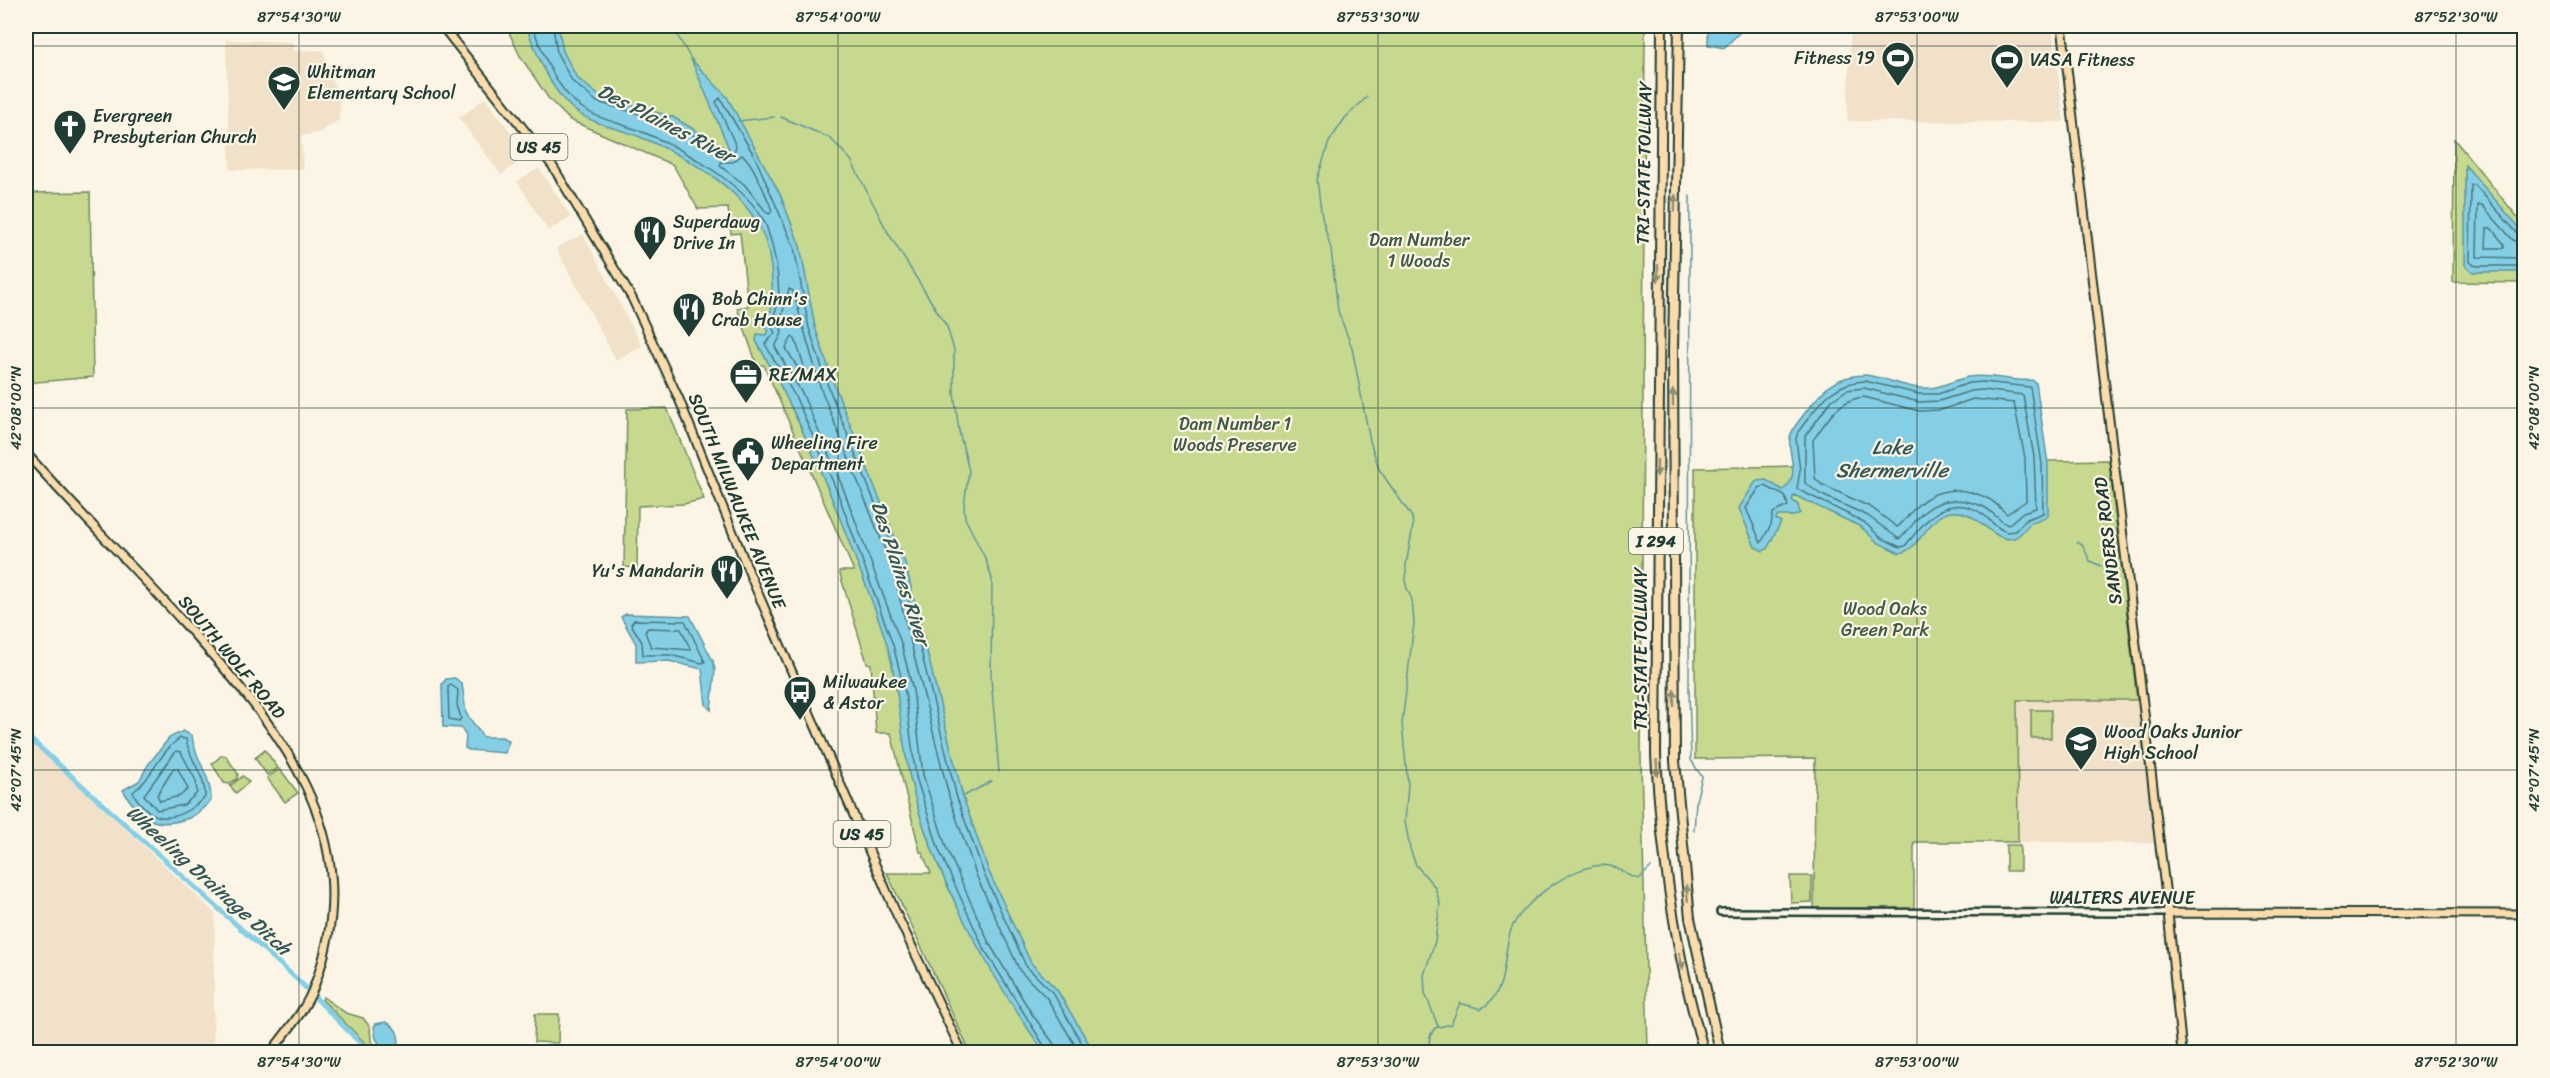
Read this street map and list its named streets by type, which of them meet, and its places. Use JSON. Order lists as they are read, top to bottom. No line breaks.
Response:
{"streets":{"highway":["TRI-STATE TOLLWAY","I 294"],"main road":["US 45","SOUTH MILWAUKEE AVENUE","SANDERS ROAD","SOUTH WOLF ROAD","WALTERS AVENUE"]},"crossings":[["SANDERS ROAD","WALTERS AVENUE"]],"water":["Des Plaines River","Lake Shermerville","Wheeling Drainage Ditch"],"parks":["Dam Number 1 Woods","Dam Number 1 Woods Preserve","Wood Oaks Green Park"],"places":{"sports":["Fitness 19","VASA Fitness"],"school or university":["Whitman Elementary School","Wood Oaks Junior High School"],"church":["Evergreen Presbyterian Church"],"restaurant":["Superdawg Drive In","Bob Chinn's Crab House","Yu's Mandarin"],"office":["RE/MAX"],"public building":["Wheeling Fire Department"],"bus stop":["Milwaukee & Astor"]},"coordinates":["87°54'30\"W","87°54'00\"W","87°53'30\"W","87°53'00\"W","87°52'30\"W","42°08'00\"N","42°07'45\"N"]}
